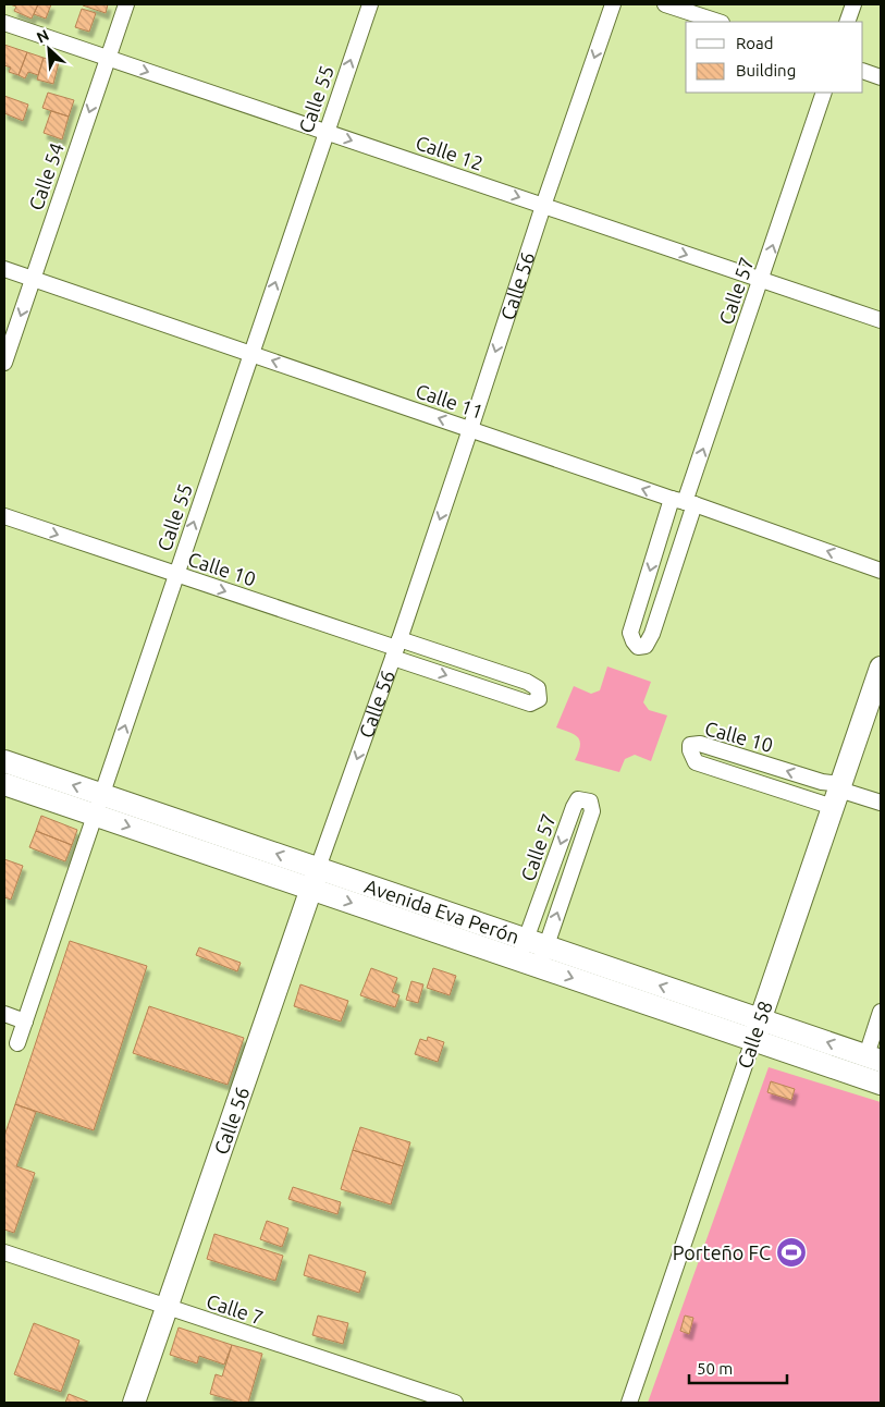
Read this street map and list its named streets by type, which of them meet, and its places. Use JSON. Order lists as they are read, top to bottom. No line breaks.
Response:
{"streets":{"main road":["Calle 56","Avenida Eva Perón","Calle 58"],"street":["Calle 55","Calle 12","Calle 54","Calle 57","Calle 11","Calle 10","Calle 7"]},"crossings":[["Calle 55","Calle 12"],["Calle 55","Calle 11"],["Calle 55","Calle 10"],["Calle 55","Avenida Eva Perón"],["Calle 12","Calle 54"],["Calle 12","Calle 56"],["Calle 12","Calle 57"],["Calle 54","Calle 11"],["Calle 56","Calle 11"],["Calle 56","Calle 10"],["Calle 56","Avenida Eva Perón"],["Calle 56","Calle 7"],["Calle 57","Calle 11"],["Calle 57","Avenida Eva Perón"],["Calle 10","Calle 58"],["Avenida Eva Perón","Calle 58"]],"one_way":["Calle 55","Calle 12","Calle 54","Calle 56","Calle 11"],"places":{"sports":["Porteño FC"]},"legend":["Road","Building"],"scale_bar":"50 m","north":"top left"}
